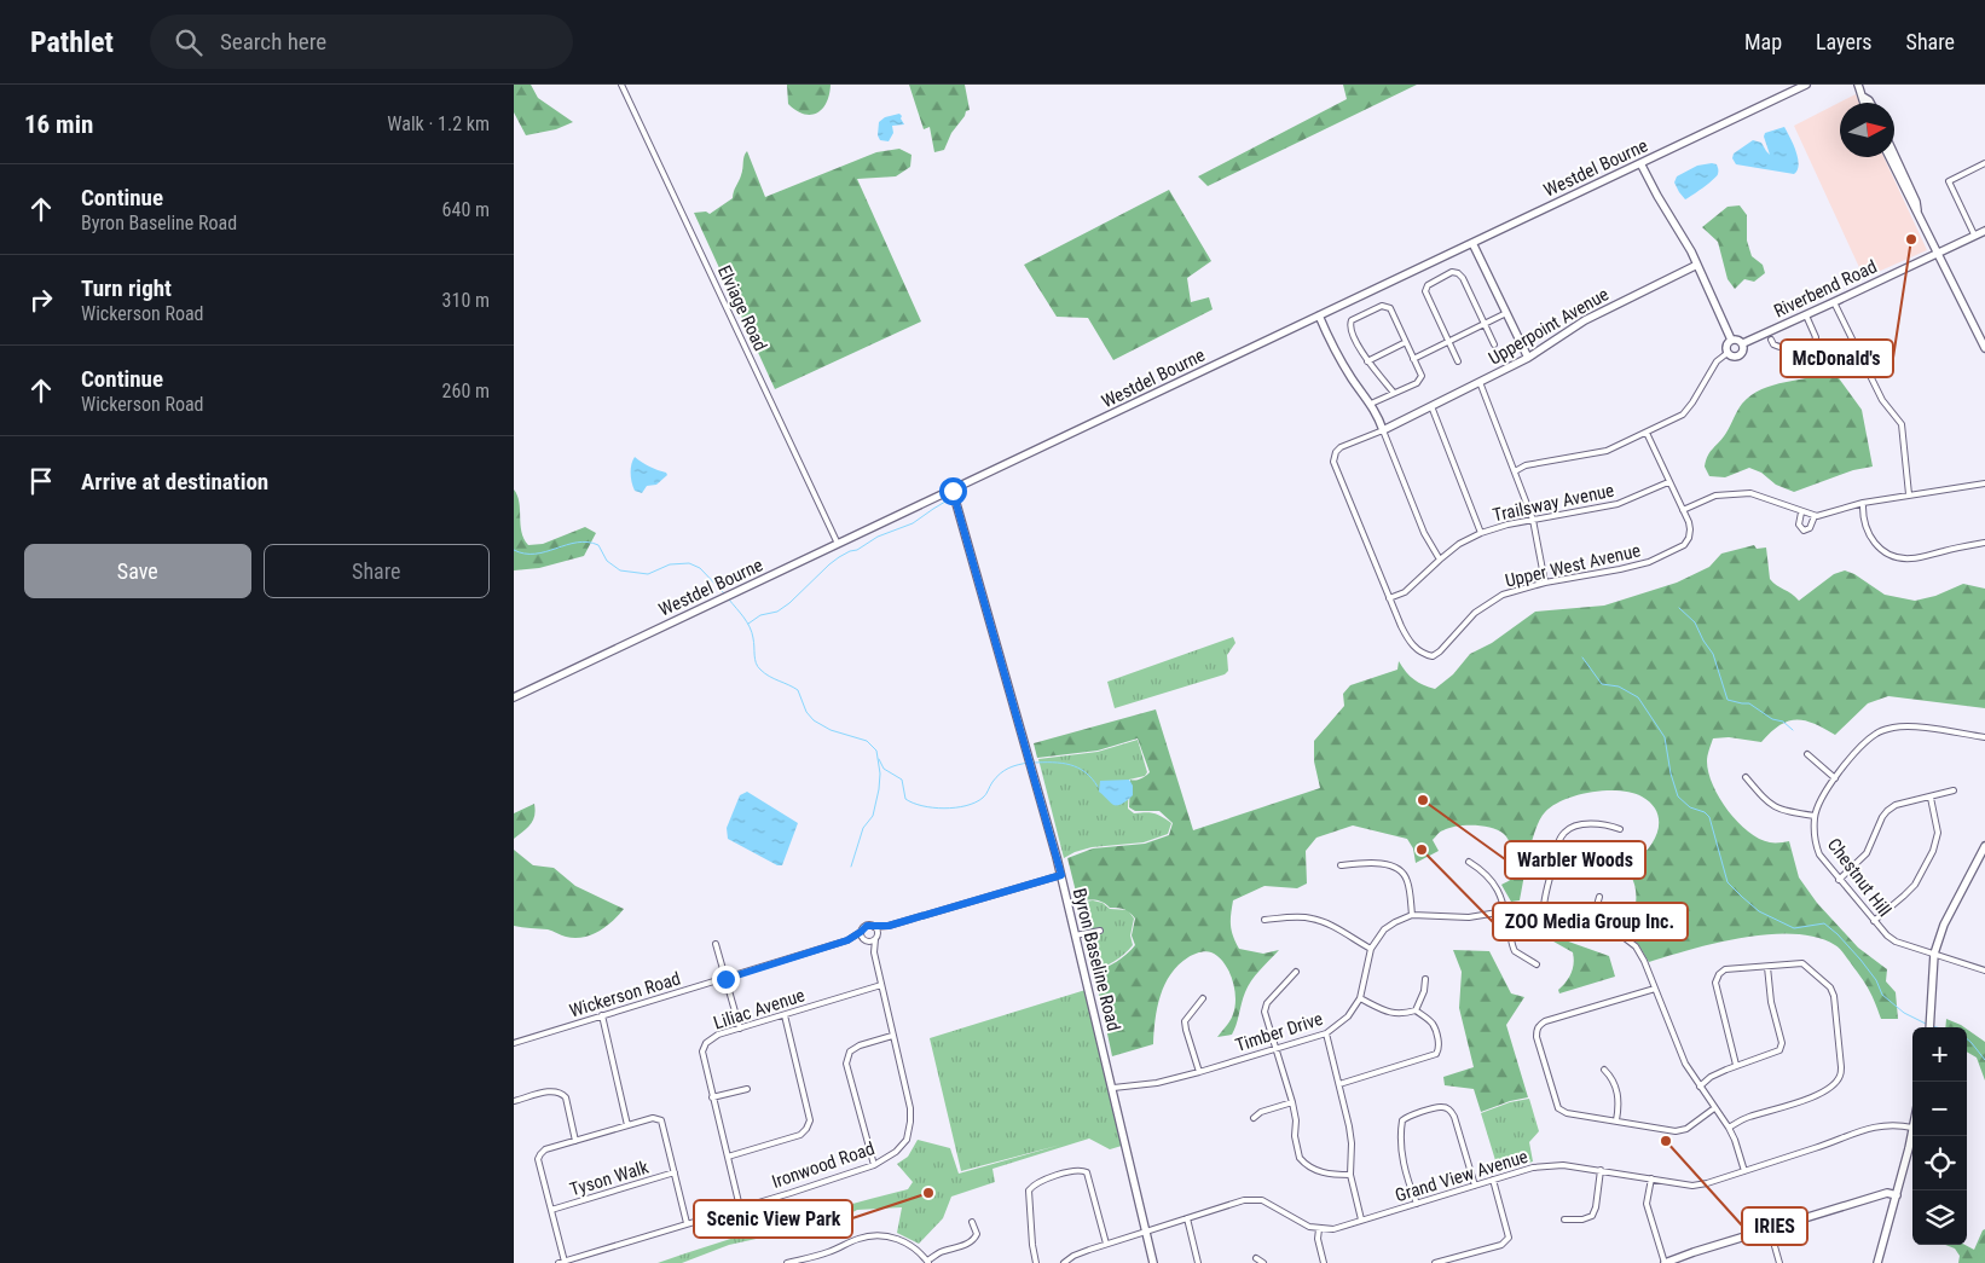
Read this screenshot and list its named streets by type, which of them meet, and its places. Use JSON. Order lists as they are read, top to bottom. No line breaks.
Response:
{"streets":{"main road":["Westdel Bourne","Riverbend Road","Upperpoint Avenue","Byron Baseline Road"],"street":["Elviage Road","Trailsway Avenue","Upper West Avenue","Chestnut Hill","Wickerson Road","Liliac Avenue","Timber Drive","Ironwood Road","Grand View Avenue","Tyson Walk"]},"crossings":[["Westdel Bourne","Elviage Road"],["Westdel Bourne","Byron Baseline Road"],["Upperpoint Avenue","Upper West Avenue"],["Trailsway Avenue","Upper West Avenue"],["Byron Baseline Road","Timber Drive"],["Wickerson Road","Ironwood Road"],["Liliac Avenue","Ironwood Road"],["Timber Drive","Grand View Avenue"]],"places":["McDonald's","Warbler Woods","ZOO Media Group Inc.","IRIES","Scenic View Park"],"north":"right","page":{"header":"Pathlet","search":"Search here","nav":["Map","Layers","Share"],"heading":["16 min","Walk · 1.2 km"],"list":[["Continue","Byron Baseline Road","640 m"],["Turn right","Wickerson Road","310 m"],["Continue","Wickerson Road","260 m"],"Arrive at destination"],"buttons":["Save","Share"],"map_buttons":["+","−"]}}
